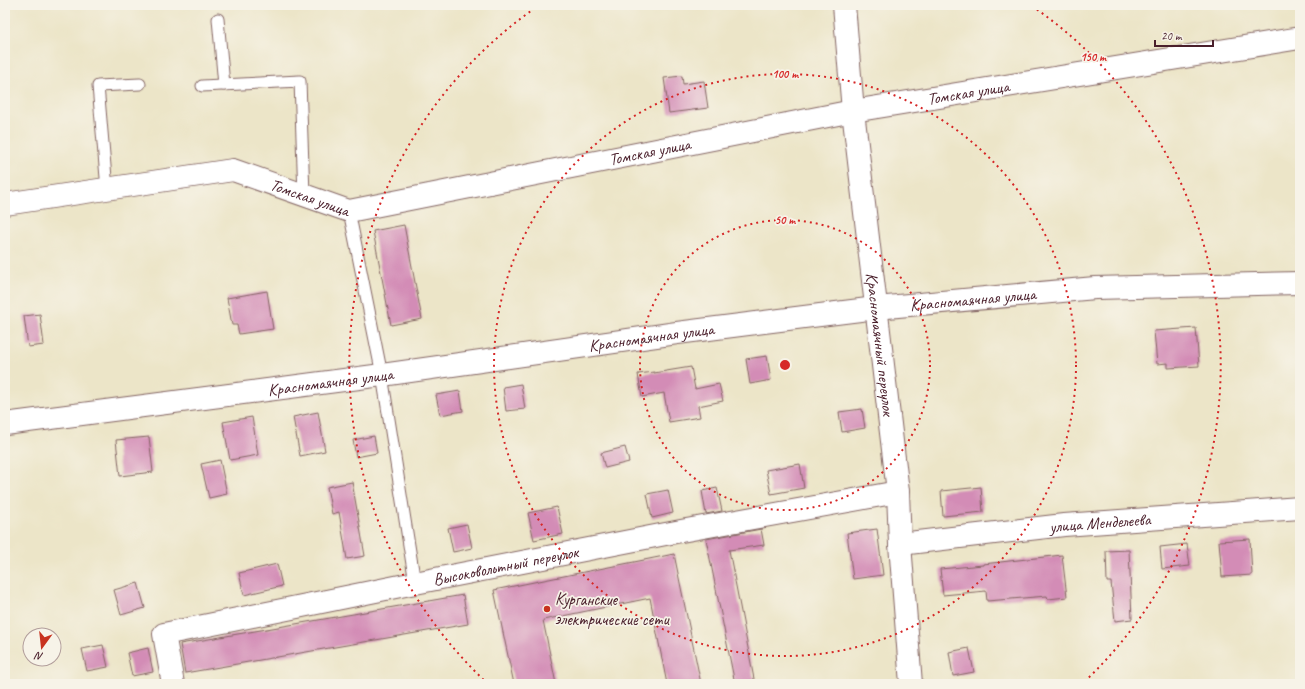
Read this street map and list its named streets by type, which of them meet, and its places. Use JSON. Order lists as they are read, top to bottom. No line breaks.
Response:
{"streets":{"street":["Томская улица","Красномаячная улица","Красномаячный переулок","улица Менделеева","Высоковольтный переулок"]},"crossings":[["Томская улица","Красномаячный переулок"],["Красномаячная улица","Красномаячный переулок"],["Красномаячный переулок","улица Менделеева"],["Красномаячный переулок","Высоковольтный переулок"]],"places":["Курганские электрические сети"],"scale_bar":"20 m","north":"bottom","rings":["150 m","100 m","50 m"]}
